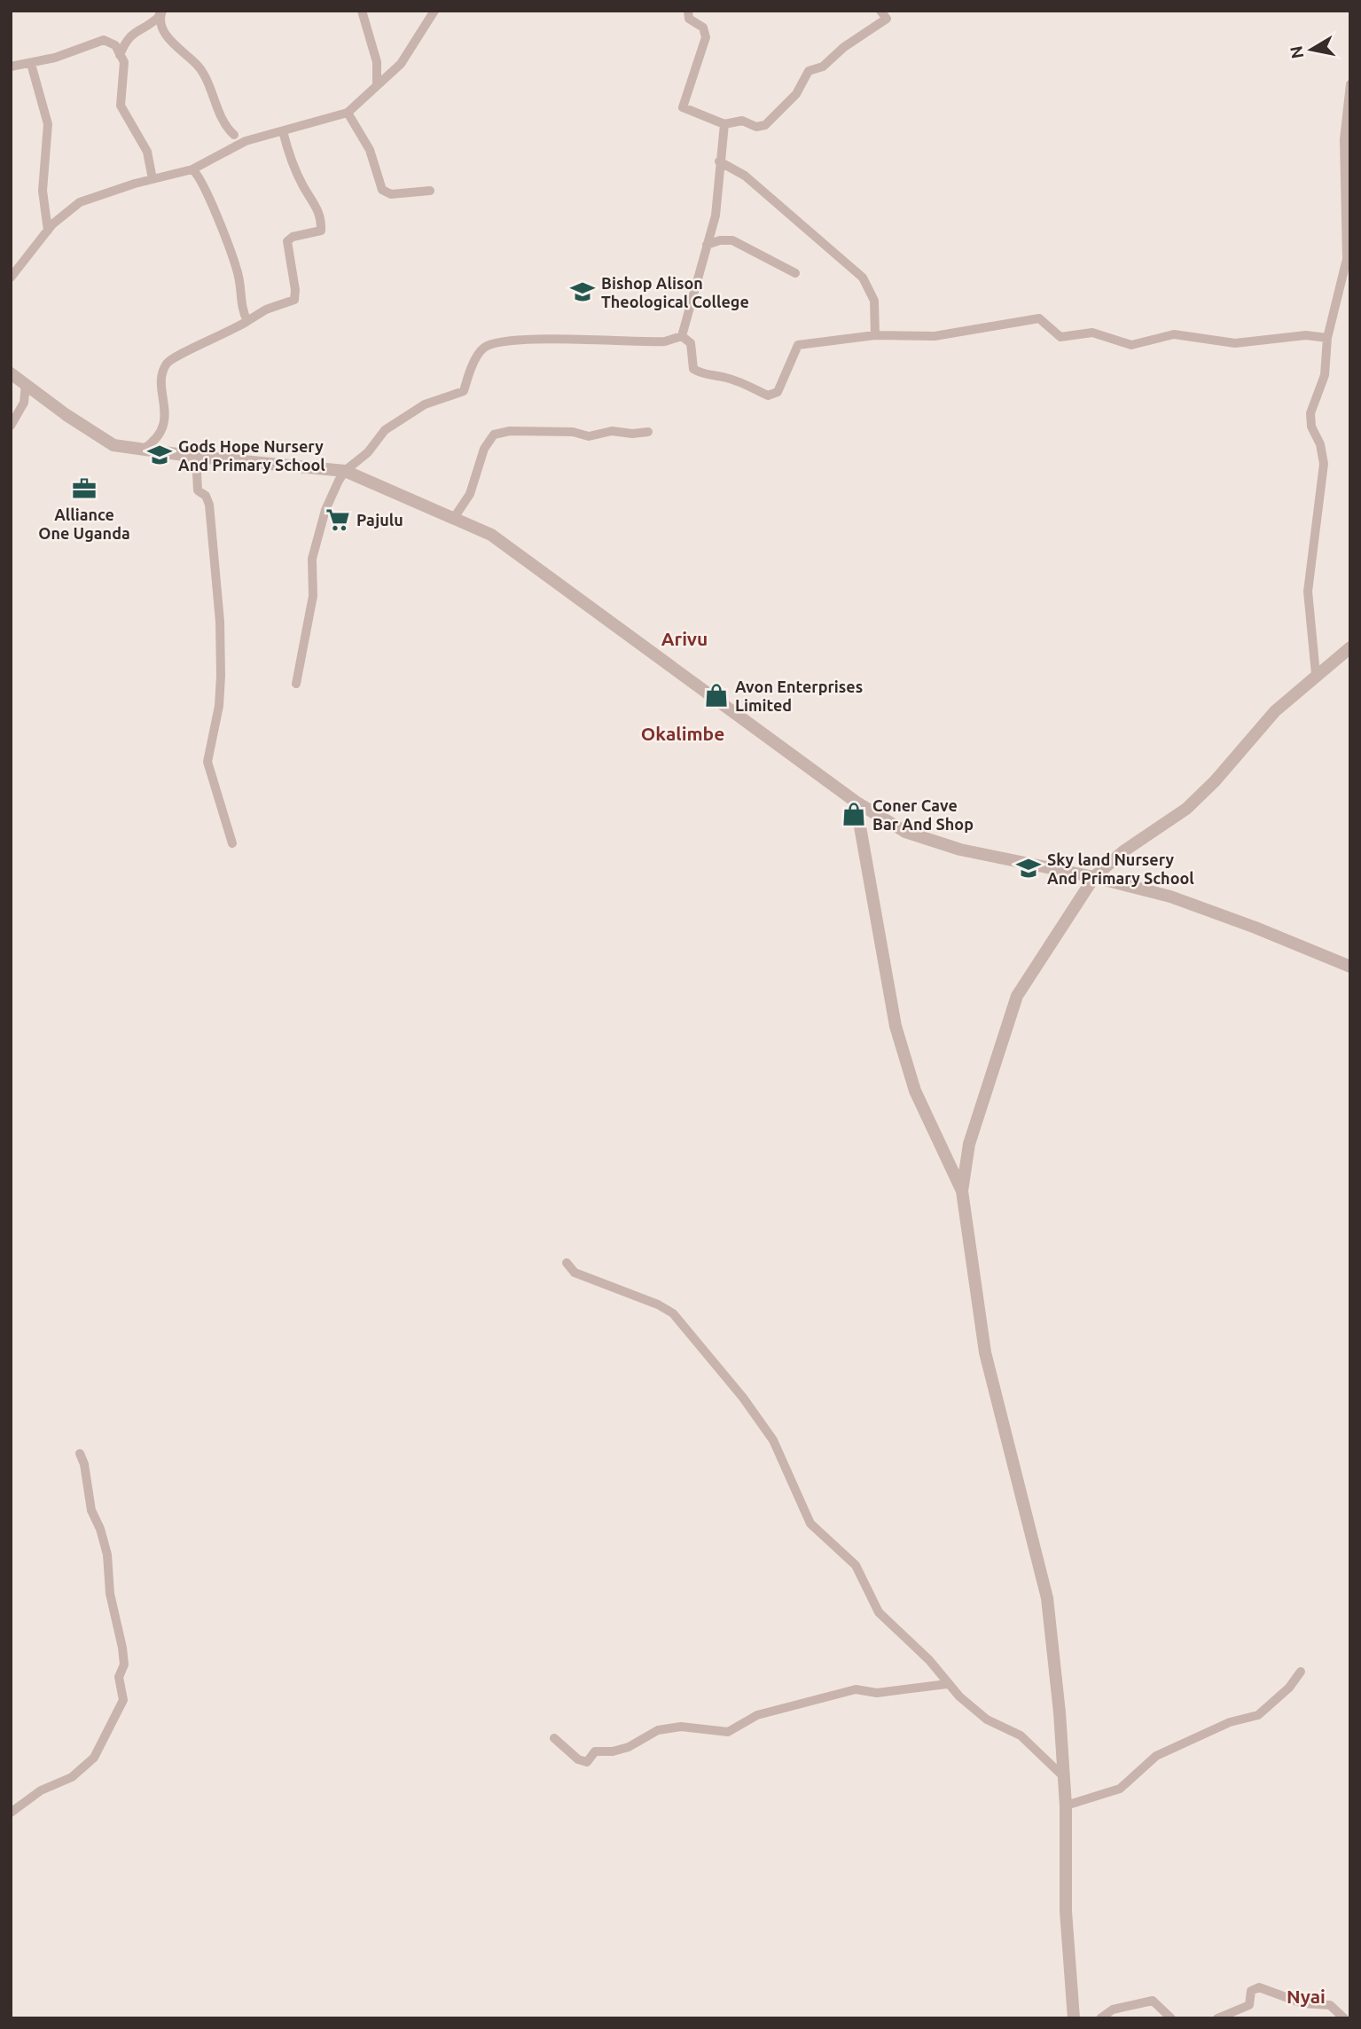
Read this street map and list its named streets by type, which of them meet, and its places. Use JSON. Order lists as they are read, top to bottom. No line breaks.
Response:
{"districts":["Arivu","Okalimbe","Nyai"],"places":{"school or university":["Bishop Alison Theological College","Gods Hope Nursery And Primary School","Sky land Nursery And Primary School"],"office":["Alliance One Uganda"],"supermarket":["Pajulu"],"shop":["Avon Enterprises Limited","Coner Cave Bar And Shop"]},"north":"left"}
